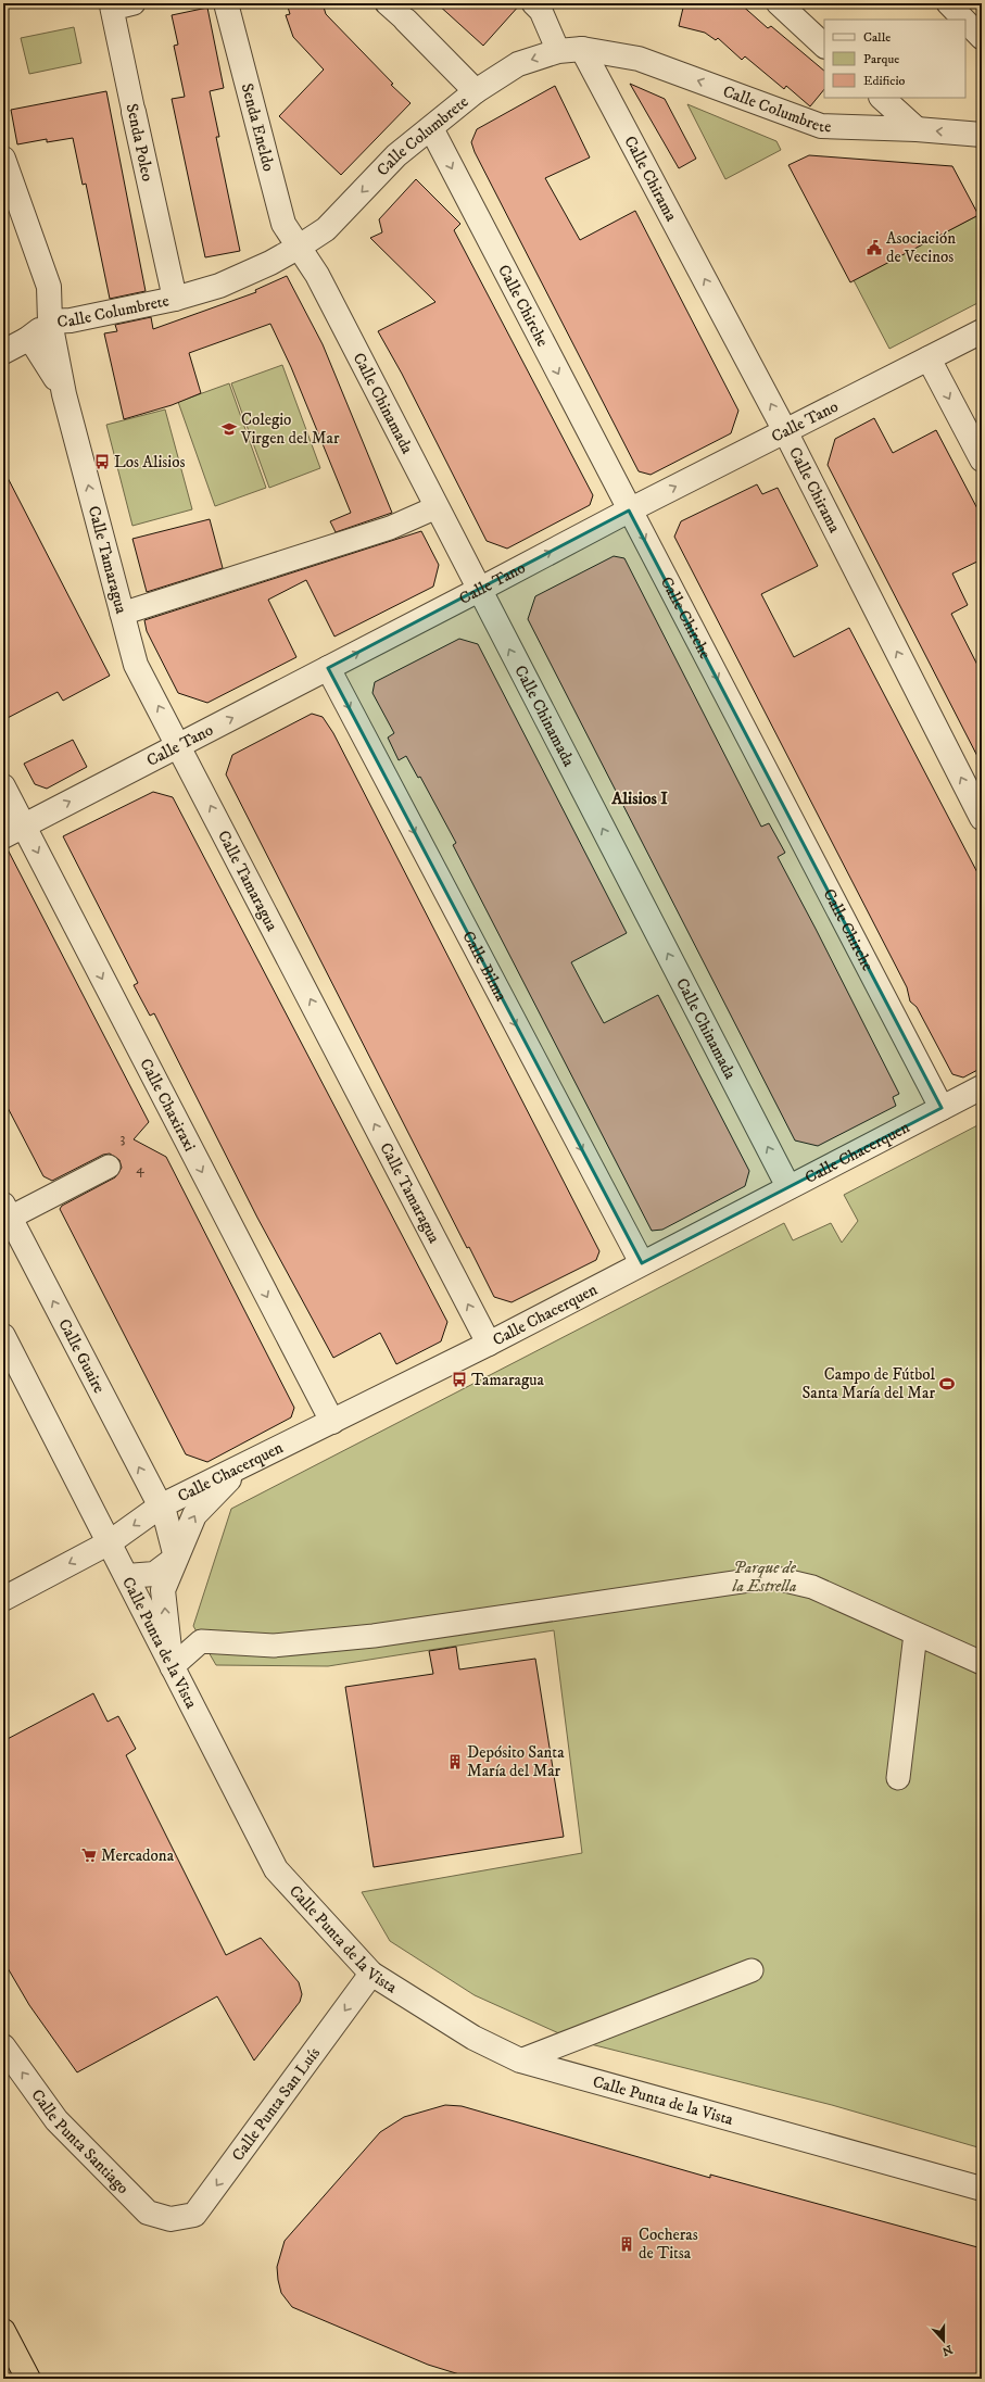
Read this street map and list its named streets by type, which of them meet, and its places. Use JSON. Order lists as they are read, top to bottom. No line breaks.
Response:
{"streets":{"street":["Calle Columbrete","Senda Eneldo","Senda Poleo","Calle Chirama","Calle Chirche","Calle Chinamada","Calle Tano","Calle Tamaragua","Calle Bilma","Calle Chaxiraxi","Calle Chacerquen","Calle Guaire","Calle Punta de la Vista","Calle Punta San Luís","Calle Punta Santiago"]},"crossings":[["Calle Columbrete","Senda Eneldo"],["Calle Columbrete","Senda Poleo"],["Calle Columbrete","Calle Chirama"],["Calle Columbrete","Calle Chirche"],["Calle Columbrete","Calle Chinamada"],["Calle Columbrete","Calle Tamaragua"],["Senda Eneldo","Calle Chinamada"],["Calle Chirama","Calle Tano"],["Calle Chirche","Calle Tano"],["Calle Chirche","Calle Chacerquen"],["Calle Chinamada","Calle Tano"],["Calle Chinamada","Calle Chacerquen"],["Calle Tano","Calle Tamaragua"],["Calle Tano","Calle Bilma"],["Calle Tano","Calle Chaxiraxi"],["Calle Tamaragua","Calle Chacerquen"],["Calle Bilma","Calle Chacerquen"],["Calle Chaxiraxi","Calle Chacerquen"],["Calle Chacerquen","Calle Guaire"],["Calle Chacerquen","Calle Punta de la Vista"],["Calle Punta de la Vista","Calle Punta San Luís"],["Calle Punta San Luís","Calle Punta Santiago"]],"one_way":["Calle Columbrete","Calle Chirama","Calle Chirche","Calle Chinamada","Calle Tamaragua","Calle Bilma","Calle Chaxiraxi","Calle Guaire","Calle Punta San Luís","Calle Punta Santiago"],"districts":["Alisios I"],"parks":["Parque de la Estrella"],"places":{"public building":["Asociación de Vecinos"],"school or university":["Colegio Virgen del Mar"],"bus stop":["Los Alisios","Tamaragua"],"sports":["Campo de Fútbol Santa María del Mar"],"building":["Depósito Santa María del Mar","Cocheras de Titsa"],"supermarket":["Mercadona"]},"house_numbers":["3","4"],"legend":["Calle","Parque","Edificio"],"north":"bottom"}
